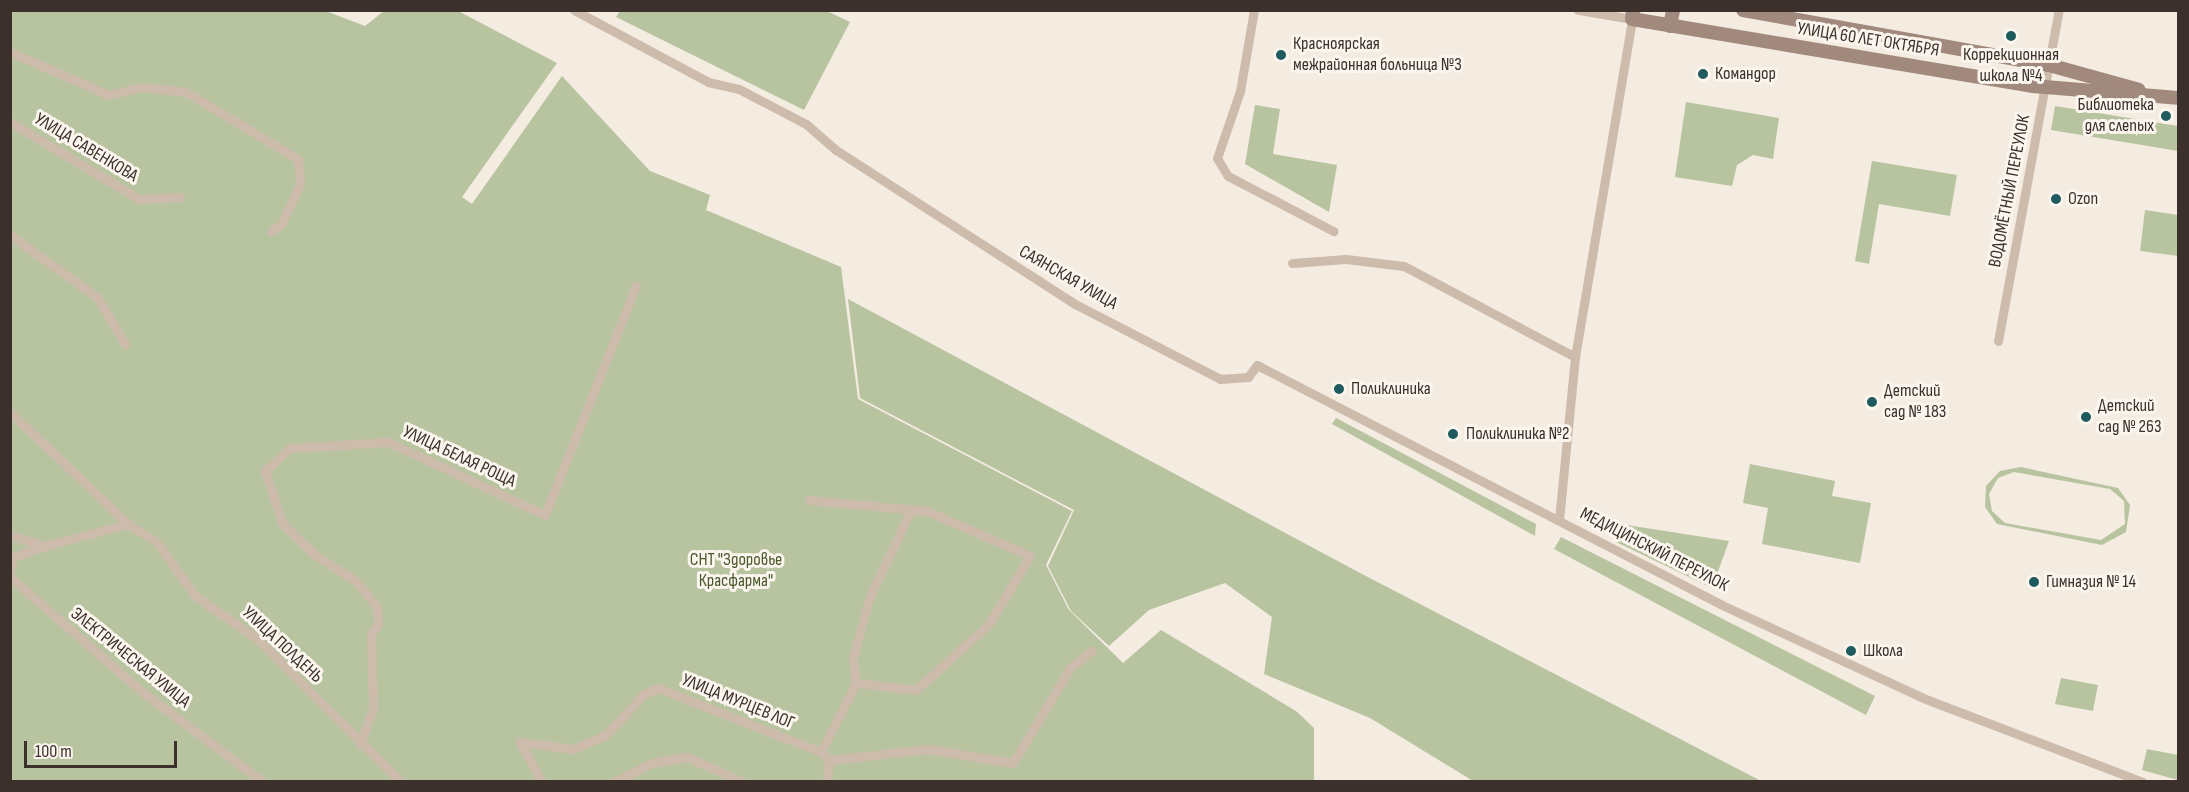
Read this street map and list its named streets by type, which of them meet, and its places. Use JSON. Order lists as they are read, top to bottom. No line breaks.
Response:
{"streets":{"main road":["УЛИЦА 60 ЛЕТ ОКТЯБРЯ"],"street":["УЛИЦА САВЕНКОВА","ВОДОМЁТНЫЙ ПЕРЕУЛОК","САЯНСКАЯ УЛИЦА","УЛИЦА БЕЛАЯ РОЩА","МЕДИЦИНСКИЙ ПЕРЕУЛОК","УЛИЦА ПОЛДЕНЬ","ЭЛЕКТРИЧЕСКАЯ УЛИЦА","УЛИЦА МУРЦЕВ ЛОГ"]},"crossings":[["УЛИЦА 60 ЛЕТ ОКТЯБРЯ","ВОДОМЁТНЫЙ ПЕРЕУЛОК"],["УЛИЦА 60 ЛЕТ ОКТЯБРЯ","МЕДИЦИНСКИЙ ПЕРЕУЛОК"],["САЯНСКАЯ УЛИЦА","МЕДИЦИНСКИЙ ПЕРЕУЛОК"],["УЛИЦА БЕЛАЯ РОЩА","УЛИЦА ПОЛДЕНЬ"]],"parks":["СНТ \"Здоровье Красфарма\""],"places":["Коррекционная школа №4","Красноярская межрайонная больница №3","Командор","Библиотека для слепых","Ozon","Поликлиника","Детский сад № 183","Детский сад № 263","Поликлиника №2","Гимназия № 14","Школа"],"scale_bar":"100 m"}
